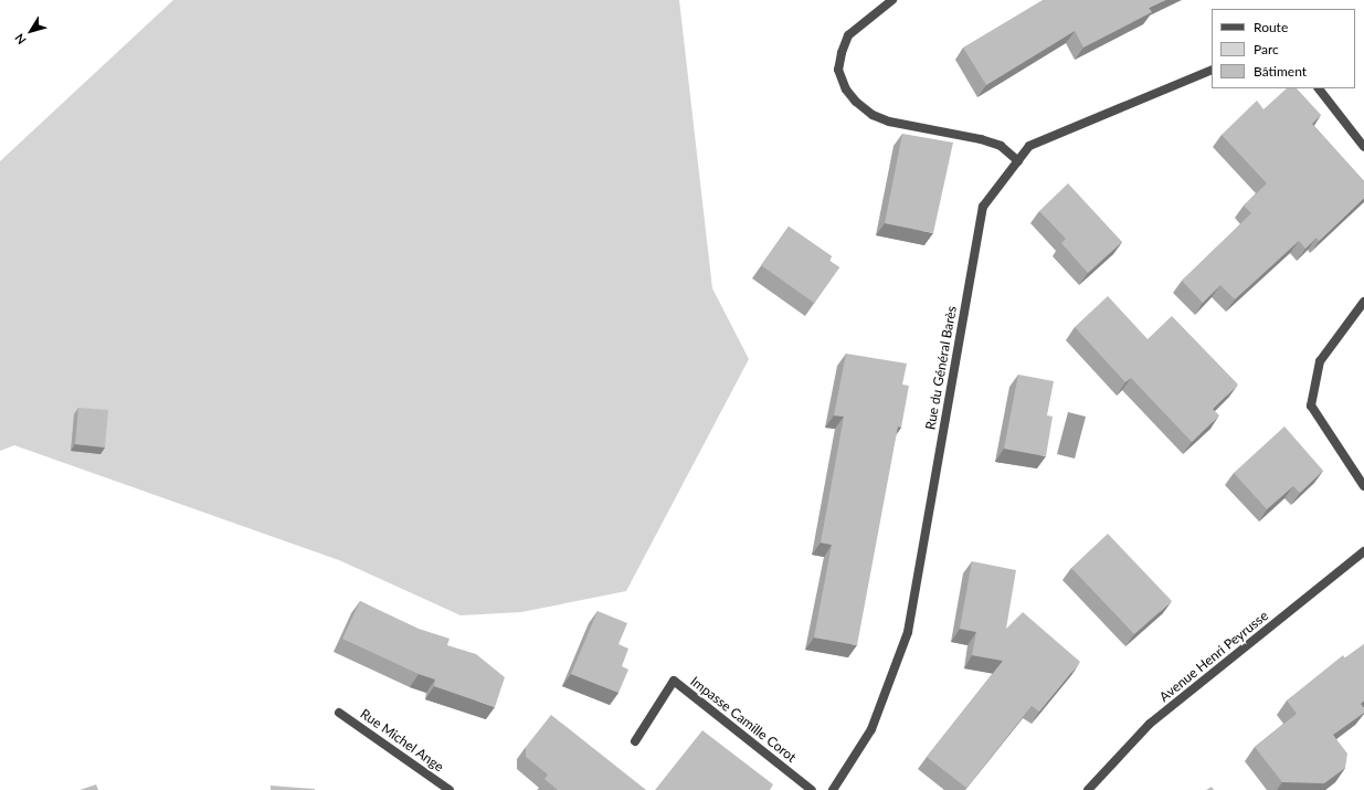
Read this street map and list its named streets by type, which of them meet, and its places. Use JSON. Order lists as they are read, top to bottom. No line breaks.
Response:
{"streets":{"street":["Rue du Général Barès","Avenue Henri Peyrusse","Impasse Camille Corot","Rue Michel Ange"]},"legend":["Route","Parc","Bâtiment"],"north":"bottom left"}
